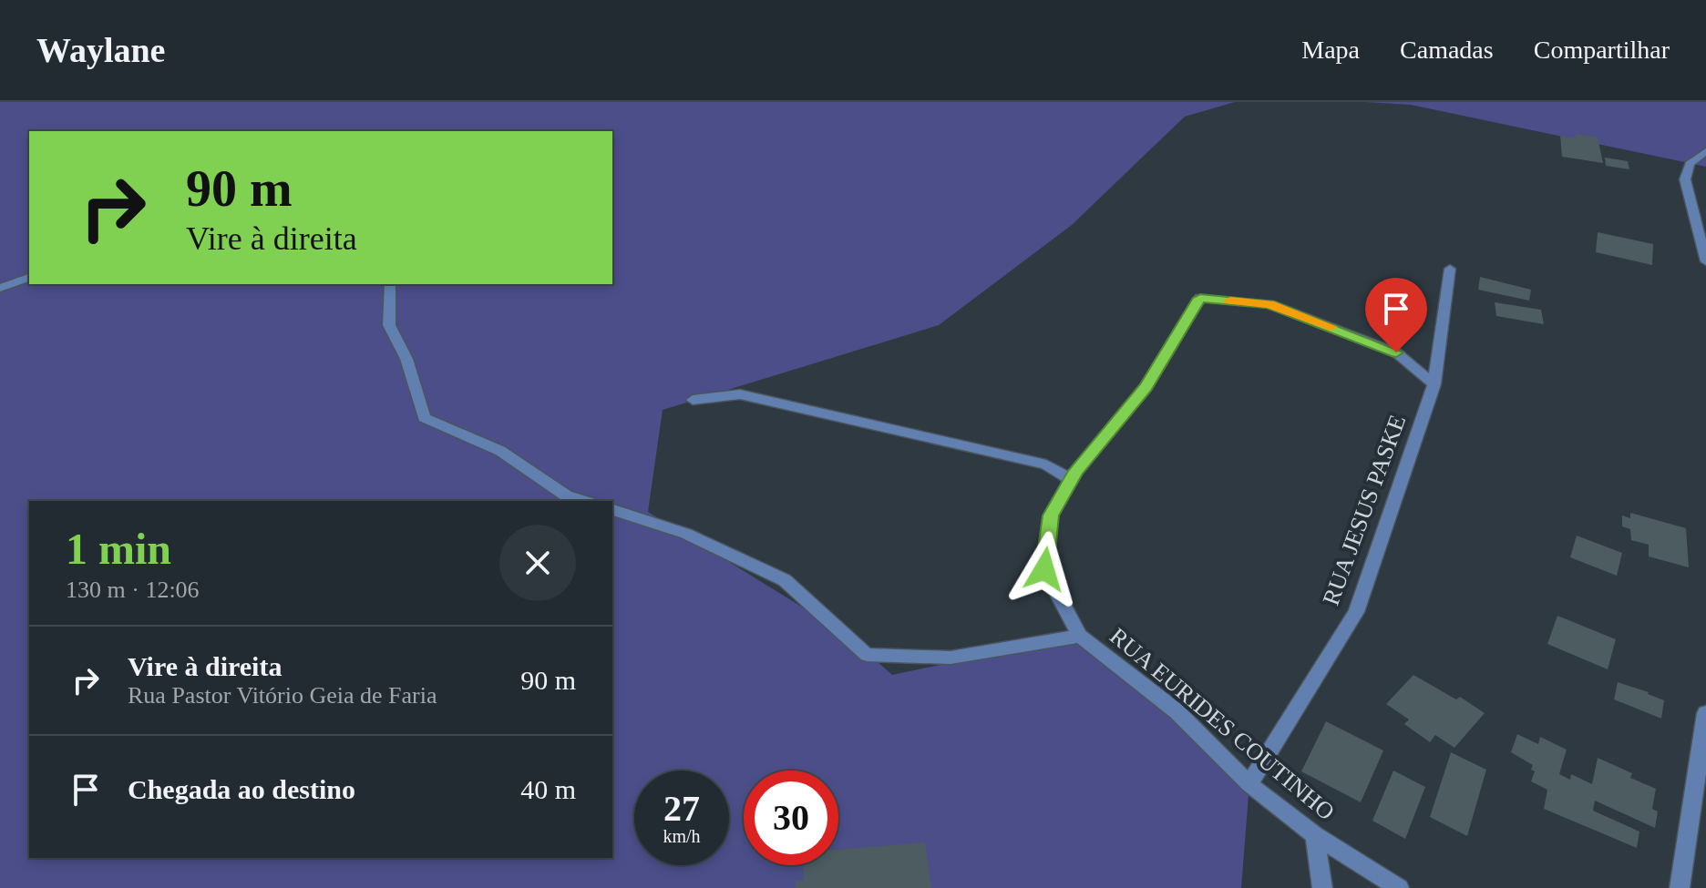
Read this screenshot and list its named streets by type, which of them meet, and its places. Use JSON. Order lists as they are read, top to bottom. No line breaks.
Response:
{"streets":{"street":["RUA JESUS PASKE","RUA EURIDES COUTINHO"]},"crossings":[["RUA JESUS PASKE","RUA EURIDES COUTINHO"]],"page":{"header":"Waylane","nav":["Mapa","Camadas","Compartilhar"],"turn":["90 m","Vire à direita"],"heading":["1 min","130 m · 12:06"],"list":[{"name":"Vire à direita","note":"Rua Pastor Vitório Geia de Faria","value":"90 m"},{"name":"Chegada ao destino","value":"40 m"}],"speed":"27 km/h","limit":"30"}}
